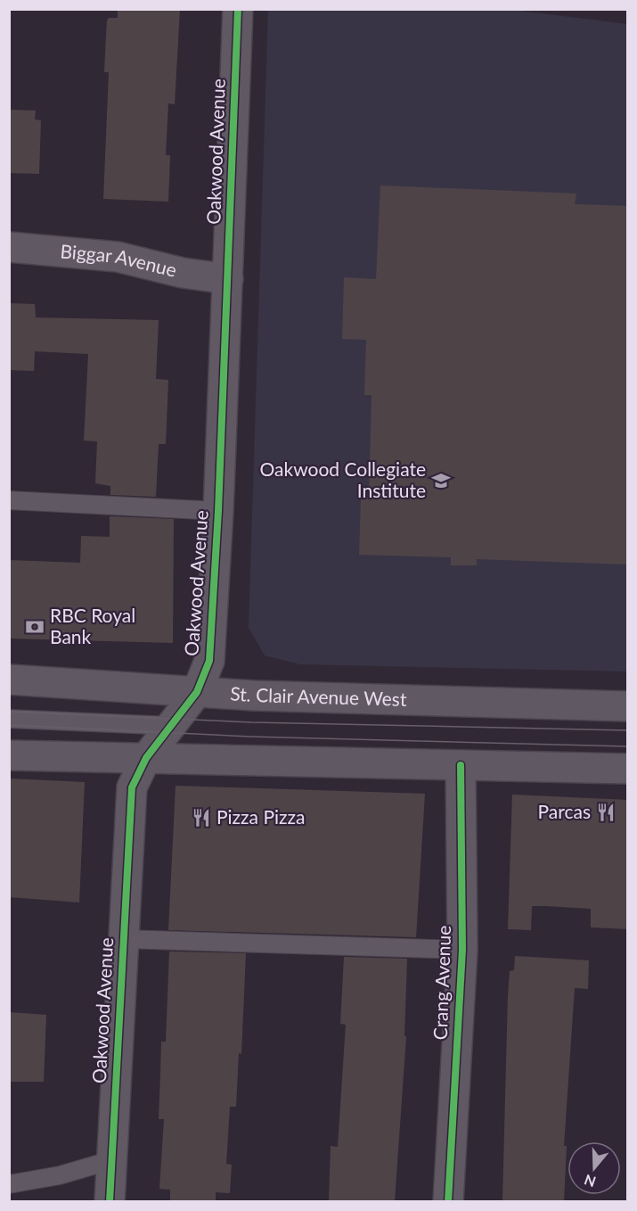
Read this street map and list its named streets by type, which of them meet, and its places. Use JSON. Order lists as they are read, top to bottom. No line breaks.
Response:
{"streets":{"street":["Oakwood Avenue","Biggar Avenue","St. Clair Avenue West","Crang Avenue"]},"crossings":[["Oakwood Avenue","Biggar Avenue"],["Oakwood Avenue","St. Clair Avenue West"]],"places":{"school or university":["Oakwood Collegiate Institute"],"bank":["RBC Royal Bank"],"restaurant":["Parcas","Pizza Pizza"]},"north":"bottom"}
